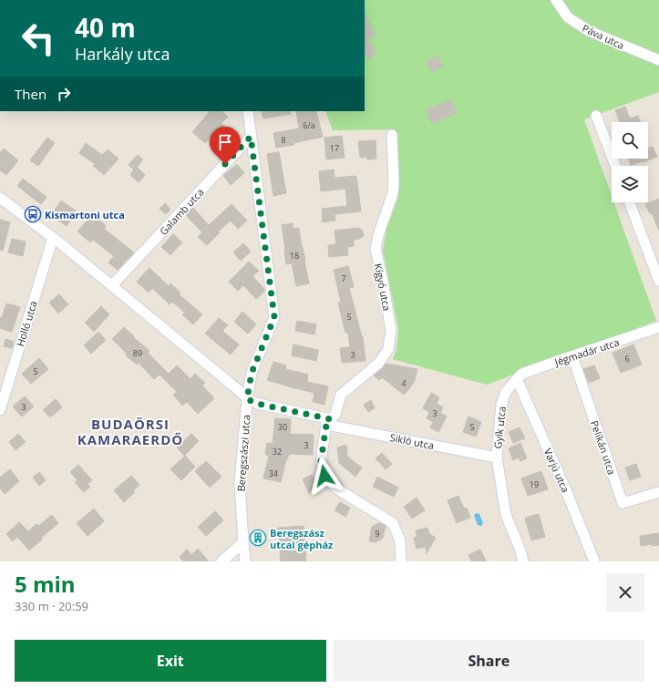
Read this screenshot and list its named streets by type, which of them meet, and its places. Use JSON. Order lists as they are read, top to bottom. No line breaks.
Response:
{"streets":{"street":["Páva utca","Galamb utca","Kígyó utca","Holló utca","Jégmadár utca","Gyík utca","Sikló utca","Pelikán utca","Beregszászi utca","Varjú utca"]},"crossings":[["Galamb utca","Beregszászi utca"],["Kígyó utca","Sikló utca"],["Jégmadár utca","Gyík utca"],["Jégmadár utca","Pelikán utca"],["Jégmadár utca","Varjú utca"],["Gyík utca","Sikló utca"],["Gyík utca","Varjú utca"],["Sikló utca","Beregszászi utca"]],"districts":["BUDAÖRSI KAMARAERDŐ"],"places":{"bus stop":["Kismartoni utca"],"building":["Beregszász utcai gépház"]},"house_numbers":["6/a","8","17","18","7","5","89","3","6","5","4","3","3","30","5","3","32","34","19","9"],"page":{"turn":["40 m","Harkály utca"],"then":"Then","heading":["5 min","330 m · 20:59"],"buttons":["Exit","Share"]}}
